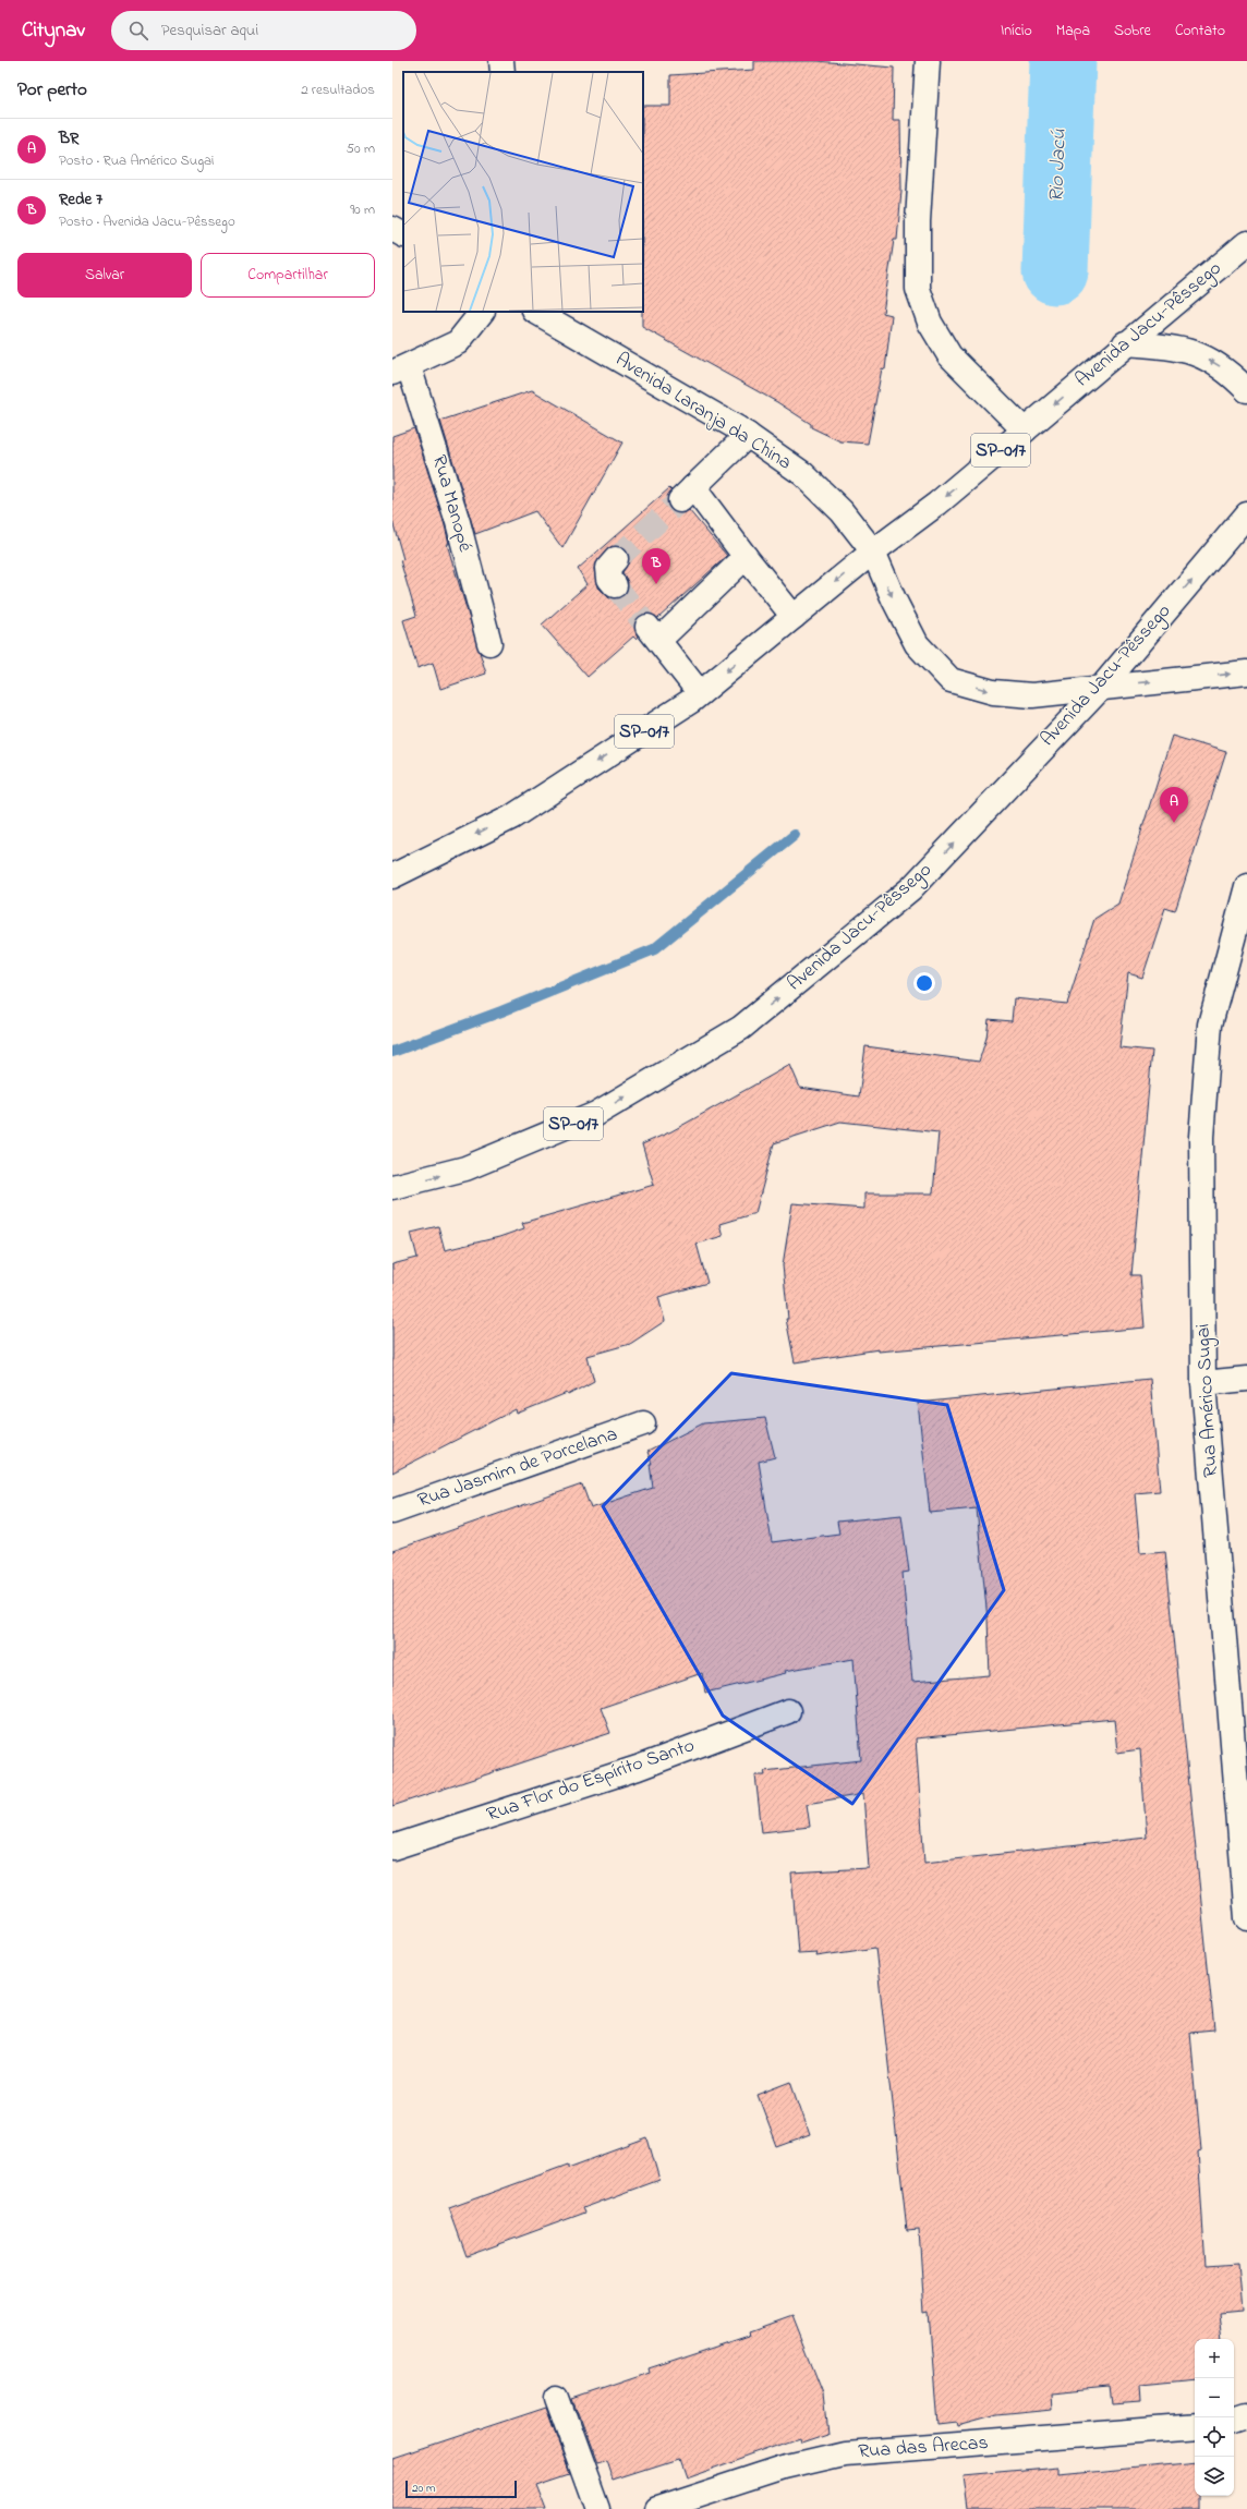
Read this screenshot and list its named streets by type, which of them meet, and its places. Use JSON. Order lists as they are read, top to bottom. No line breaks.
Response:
{"streets":{"main road":["Avenida Jacu-Pêssego","Avenida Laranja da China","SP-017","Rua Manopé","Rua Américo Sugai","Rua Jasmim de Porcelana","Rua Flor do Espírito Santo","Rua das Arecas"]},"crossings":[["Avenida Jacu-Pêssego","Avenida Laranja da China"]],"water":["Rio Jacú"],"scale_bar":"20 m","page":{"header":"Citynav","search":"Pesquisar aqui","nav":["Início","Mapa","Sobre","Contato"],"heading":["Por perto","2 resultados"],"list":[{"mark":"A","name":"BR","note":"Posto · Rua Américo Sugai","value":"50 m"},{"mark":"B","name":"Rede 7","note":"Posto · Avenida Jacu-Pêssego","value":"90 m"}],"buttons":["Salvar","Compartilhar"],"pins":["B","A"],"map_buttons":["+","−"],"scale":"20 m"}}
